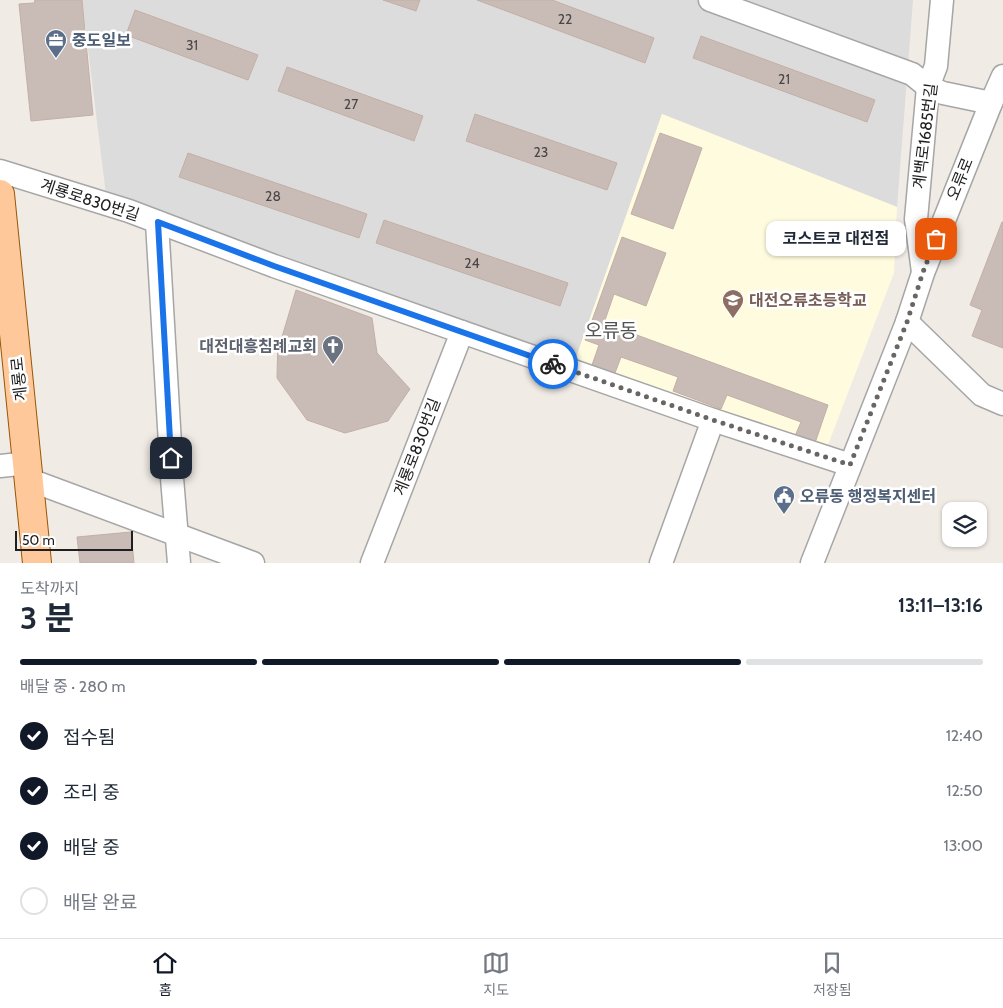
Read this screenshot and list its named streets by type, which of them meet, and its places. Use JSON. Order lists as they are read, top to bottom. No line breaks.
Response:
{"streets":{"main road":["계룡로"],"street":["계백로1685번길","오류로","계룡로830번길"]},"crossings":[["계백로1685번길","오류로"],["오류로","계룡로830번길"]],"districts":["오류동"],"places":{"office":["중도일보"],"other":["코스트코 대전점"],"school or university":["대전오류초등학교"],"church":["대전대흥침례교회"],"public building":["오류동 행정복지센터"]},"house_numbers":["22","31","21","27","23","28","24"],"scale_bar":"50 m","page":{"bubble":"코스트코 대전점","scale":"50 m","heading":["3 분","도착까지","13:11–13:16"],"bar":"배달 중 · 280 m","list":[["접수됨","12:40"],["조리 중","12:50"],["배달 중","13:00"],"배달 완료"],"tabs":["홈","지도","저장됨"]}}
